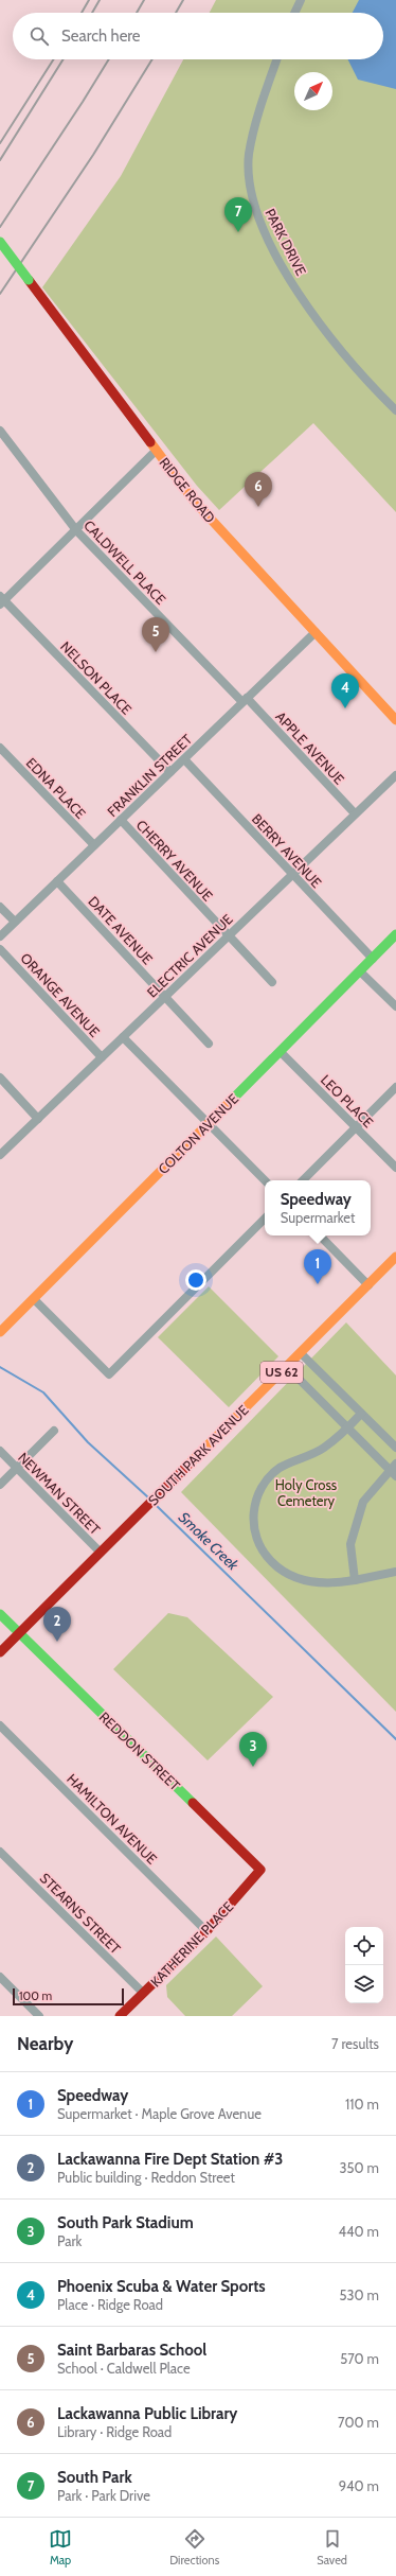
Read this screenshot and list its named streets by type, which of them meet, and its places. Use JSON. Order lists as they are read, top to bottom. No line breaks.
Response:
{"streets":{"main road":["RIDGE ROAD","COLTON AVENUE","US 62","SOUTH PARK AVENUE","REDDON STREET","KATHERINE PLACE"],"street":["PARK DRIVE","CALDWELL PLACE","NELSON PLACE","APPLE AVENUE","FRANKLIN STREET","EDNA PLACE","BERRY AVENUE","CHERRY AVENUE","DATE AVENUE","ELECTRIC AVENUE","ORANGE AVENUE","LEO PLACE","NEWMAN STREET","HAMILTON AVENUE","STEARNS STREET"]},"crossings":[["RIDGE ROAD","FRANKLIN STREET"],["CALDWELL PLACE","APPLE AVENUE"],["CALDWELL PLACE","FRANKLIN STREET"],["NELSON PLACE","FRANKLIN STREET"],["APPLE AVENUE","FRANKLIN STREET"],["APPLE AVENUE","ELECTRIC AVENUE"],["FRANKLIN STREET","EDNA PLACE"],["FRANKLIN STREET","BERRY AVENUE"],["FRANKLIN STREET","CHERRY AVENUE"],["FRANKLIN STREET","DATE AVENUE"],["BERRY AVENUE","ELECTRIC AVENUE"],["BERRY AVENUE","COLTON AVENUE"],["CHERRY AVENUE","ELECTRIC AVENUE"],["DATE AVENUE","ELECTRIC AVENUE"],["ELECTRIC AVENUE","ORANGE AVENUE"],["LEO PLACE","COLTON AVENUE"],["SOUTH PARK AVENUE","NEWMAN STREET"],["SOUTH PARK AVENUE","REDDON STREET"],["REDDON STREET","KATHERINE PLACE"],["HAMILTON AVENUE","KATHERINE PLACE"],["STEARNS STREET","KATHERINE PLACE"]],"water":["Smoke Creek"],"parks":["Holy Cross Cemetery"],"scale_bar":"100 m","north":"top right","page":{"search":"Search here","pins":["7","6","5","4","1","2","3"],"popup":["Speedway","Supermarket"],"scale":"100 m","heading":["Nearby","7 results"],"list":[{"mark":"1","name":"Speedway","note":"Supermarket · Maple Grove Avenue","value":"110 m"},{"mark":"2","name":"Lackawanna Fire Dept Station #3","note":"Public building · Reddon Street","value":"350 m"},{"mark":"3","name":"South Park Stadium","note":"Park","value":"440 m"},{"mark":"4","name":"Phoenix Scuba & Water Sports","note":"Place · Ridge Road","value":"530 m"},{"mark":"5","name":"Saint Barbaras School","note":"School · Caldwell Place","value":"570 m"},{"mark":"6","name":"Lackawanna Public Library","note":"Library · Ridge Road","value":"700 m"},{"mark":"7","name":"South Park","note":"Park · Park Drive","value":"940 m"}],"nav":["Map","Directions","Saved"]}}
